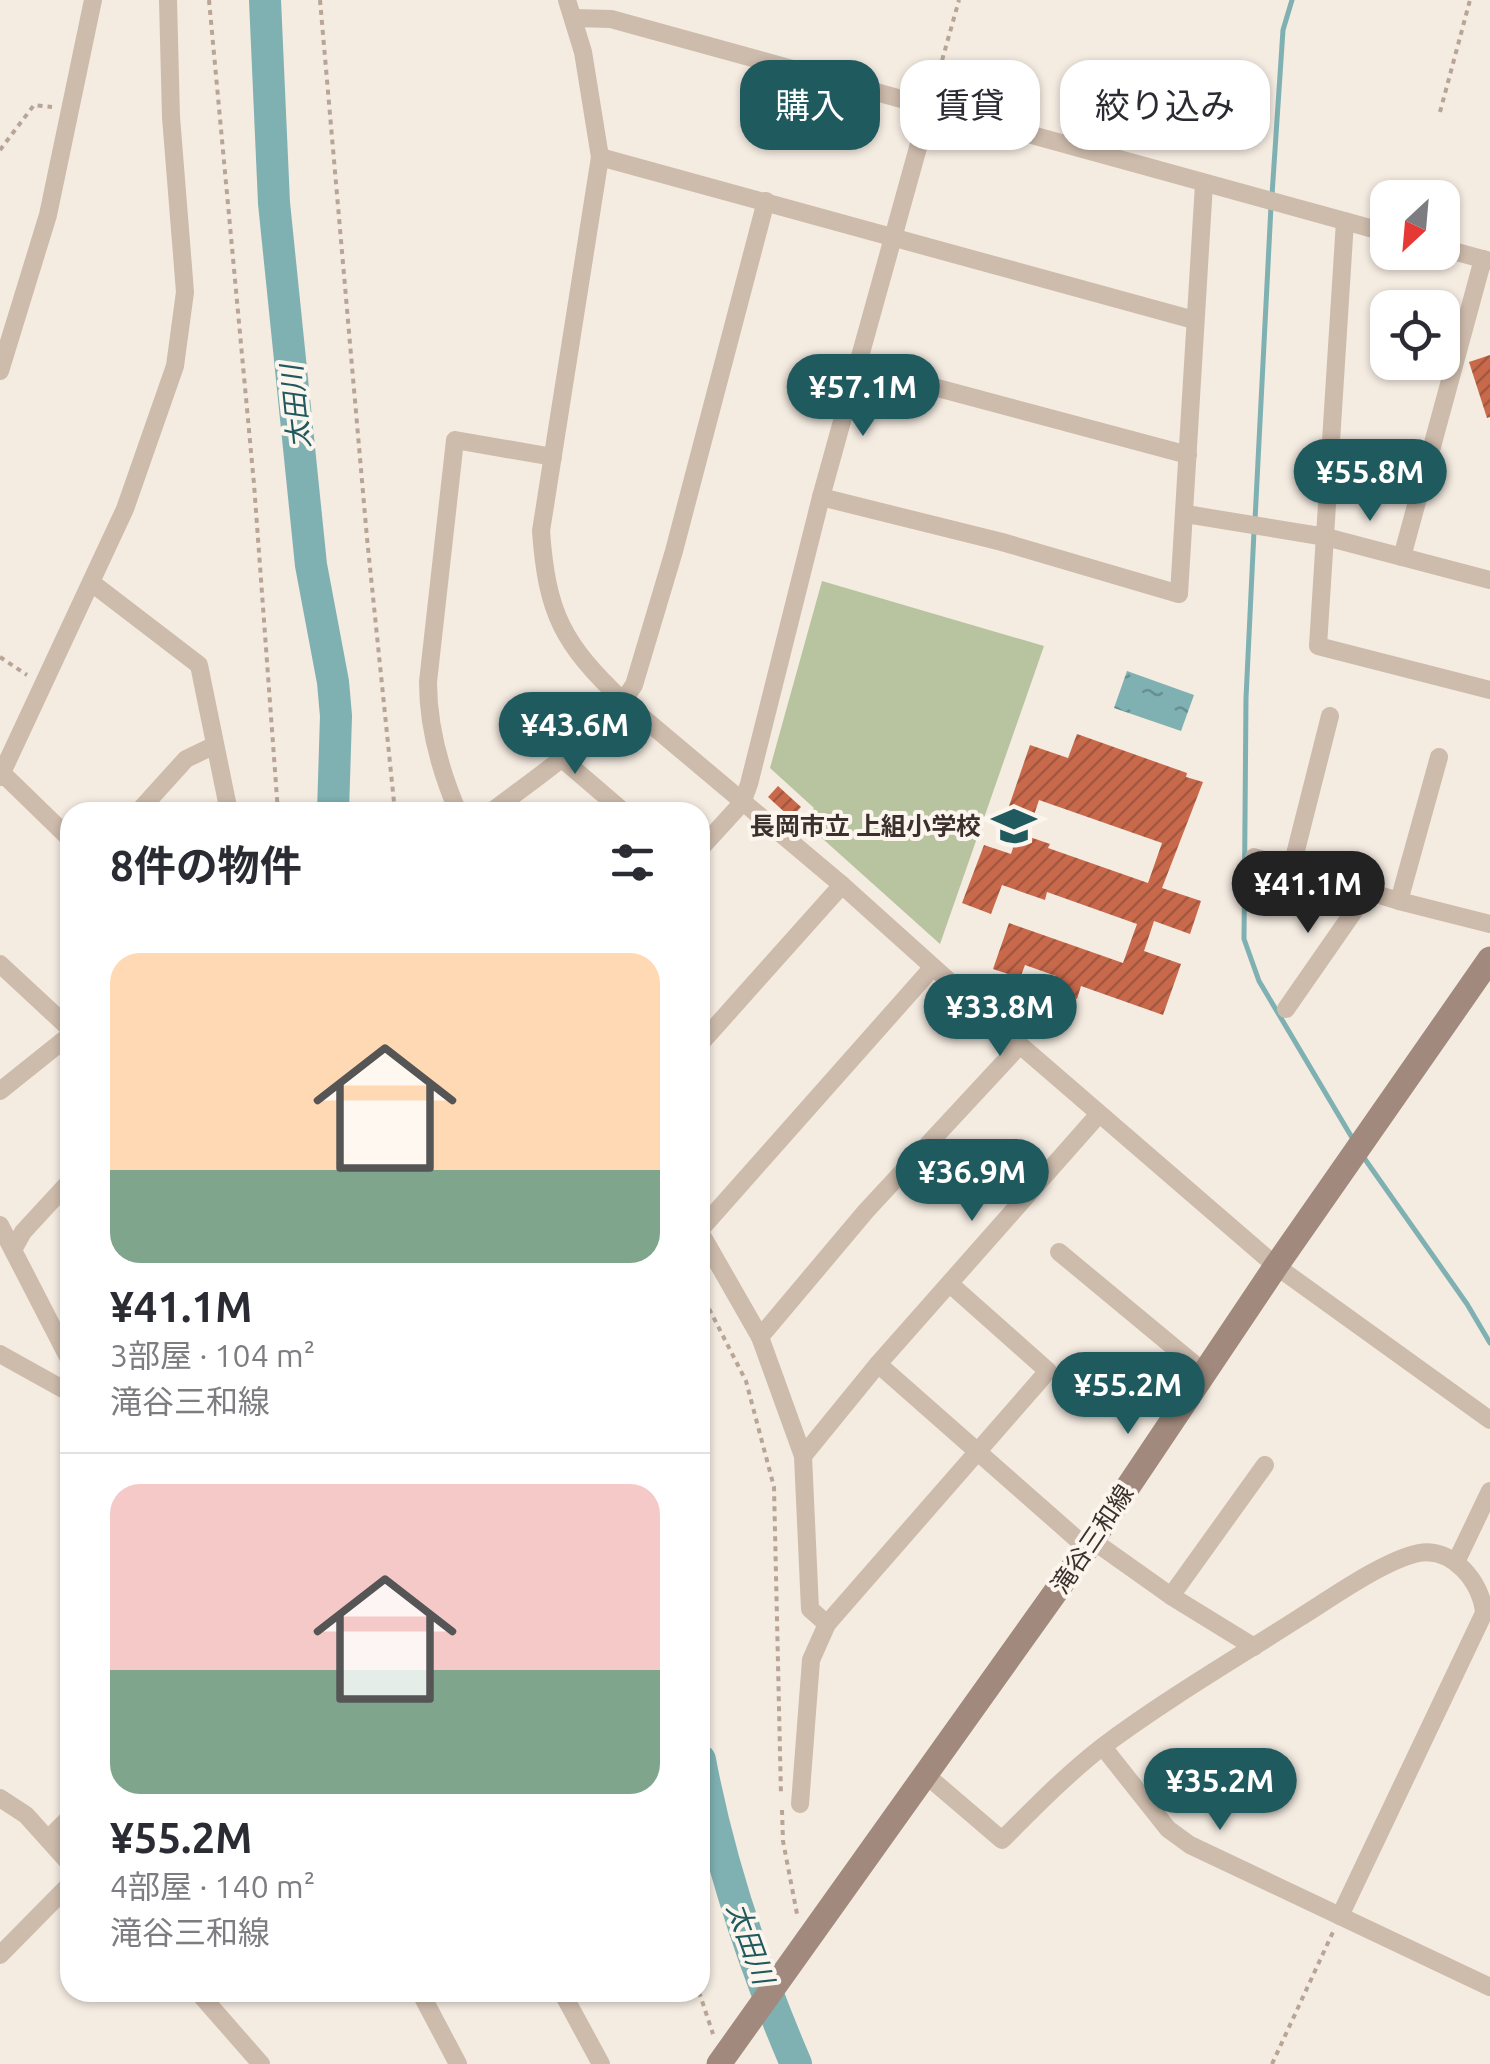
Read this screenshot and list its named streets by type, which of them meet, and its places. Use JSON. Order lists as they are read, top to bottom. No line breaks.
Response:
{"streets":{"main road":["滝谷三和線"]},"water":["太田川"],"places":{"school or university":["長岡市立 上組小学校"]},"north":"bottom left","page":{"chip":["購入","賃貸","絞り込み"],"price":["¥57.1M","¥55.8M","¥43.6M","¥41.1M","¥33.8M","¥36.9M","¥55.2M","¥35.2M"],"heading":"8件の物件","list":[{"name":"¥41.1M","note":"3部屋 · 104 m² · 滝谷三和線"},{"name":"¥55.2M","note":"4部屋 · 140 m² · 滝谷三和線"}]}}
